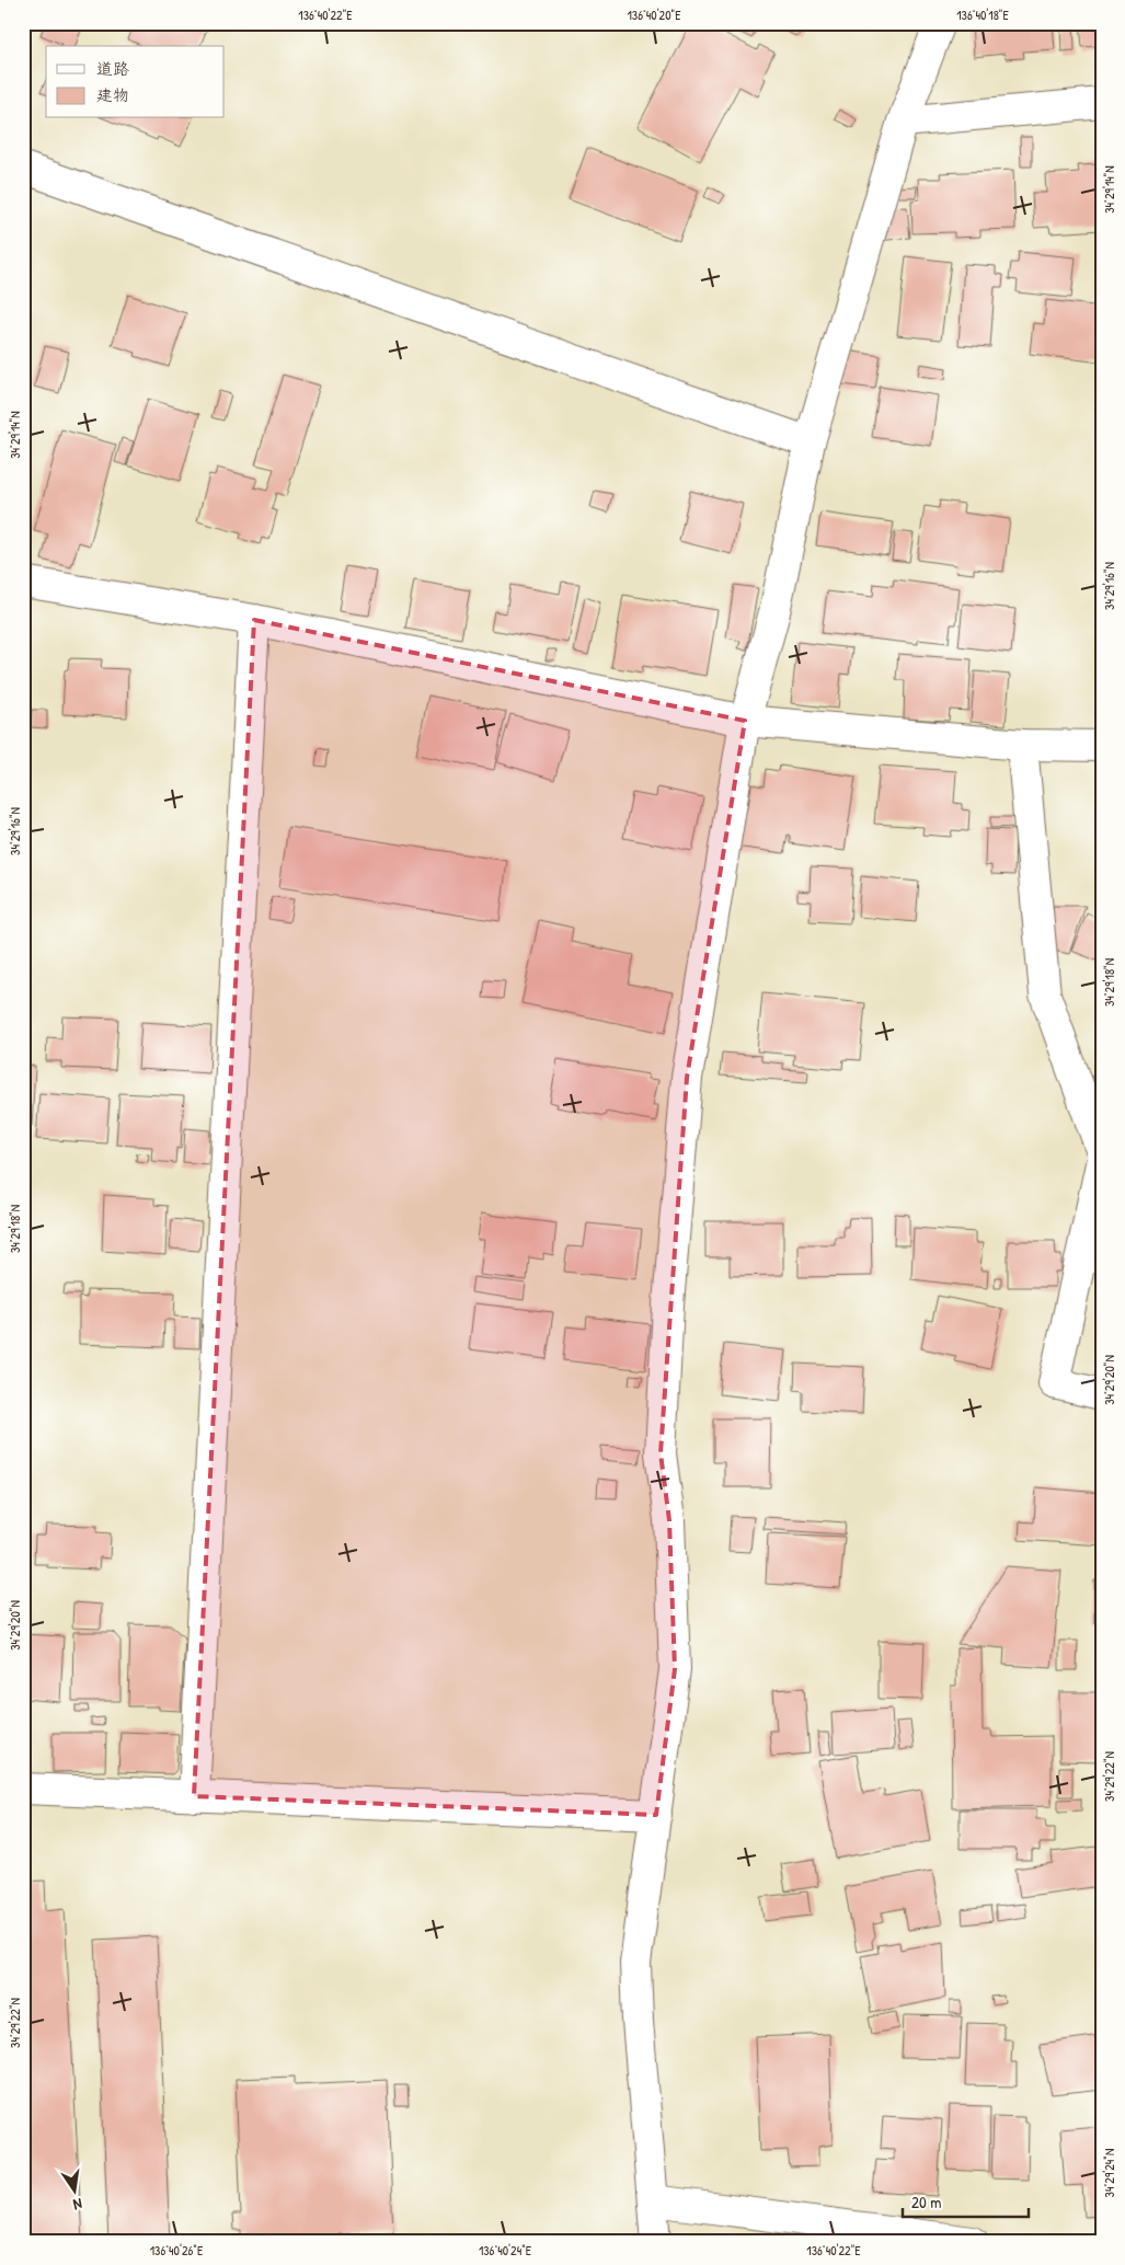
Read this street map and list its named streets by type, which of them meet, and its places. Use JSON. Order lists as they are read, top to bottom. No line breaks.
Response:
{"legend":["道路","建物"],"scale_bar":"20 m","north":"bottom","coordinates":["136°40'22\"E","136°40'20\"E","136°40'18\"E","34°29'14\"N","34°29'16\"N","34°29'18\"N","34°29'20\"N","34°29'22\"N","34°29'24\"N","136°40'26\"E","136°40'24\"E"]}
